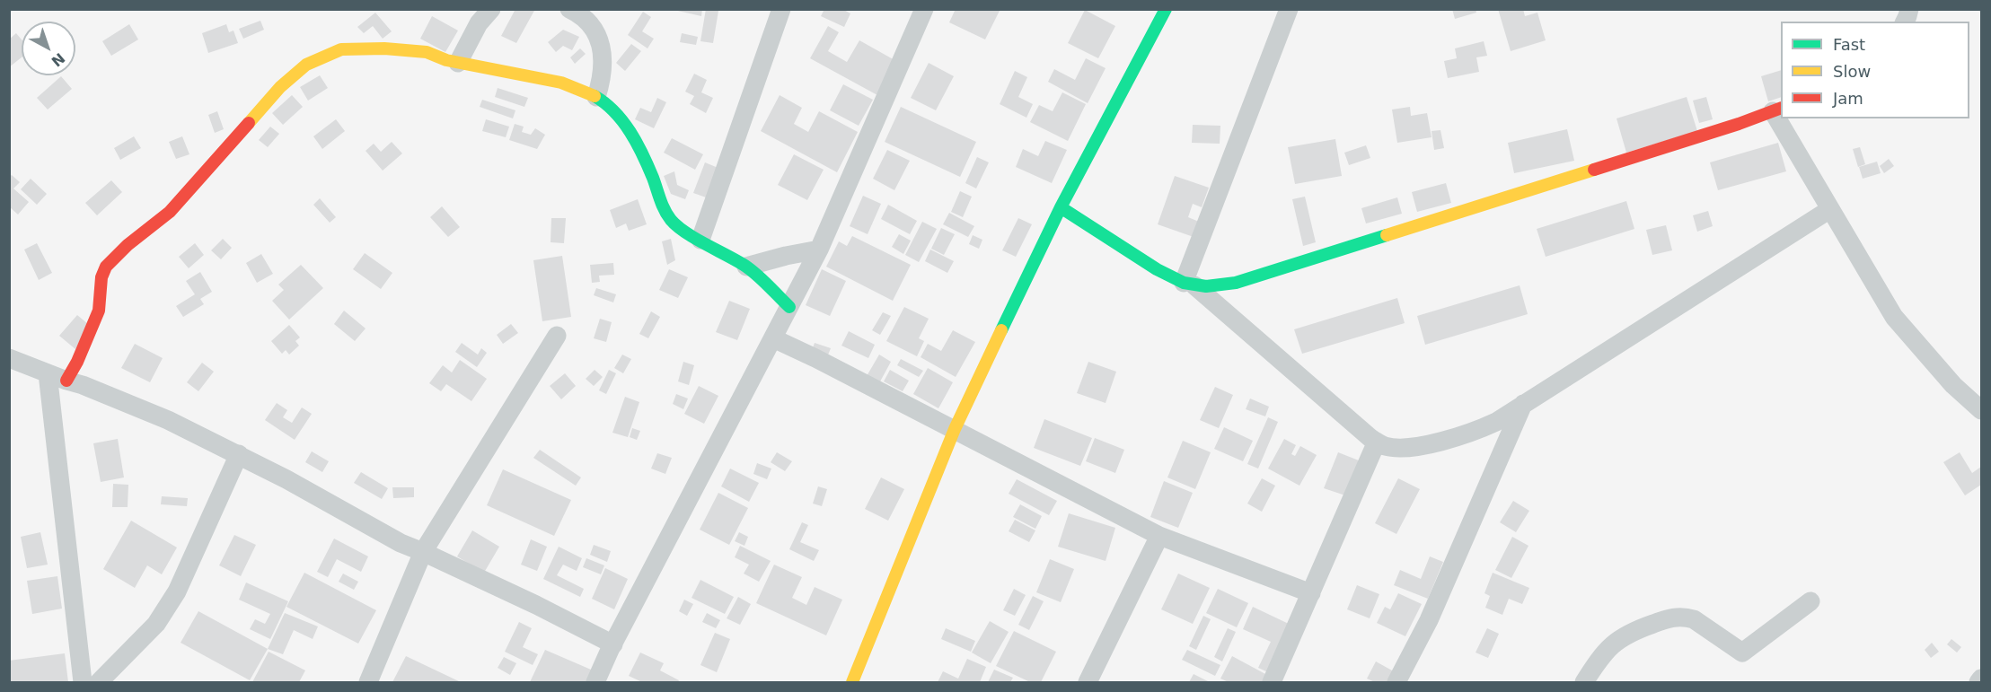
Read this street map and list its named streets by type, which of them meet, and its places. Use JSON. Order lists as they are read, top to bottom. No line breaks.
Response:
{"legend":["Fast","Slow","Jam"],"north":"bottom right"}
